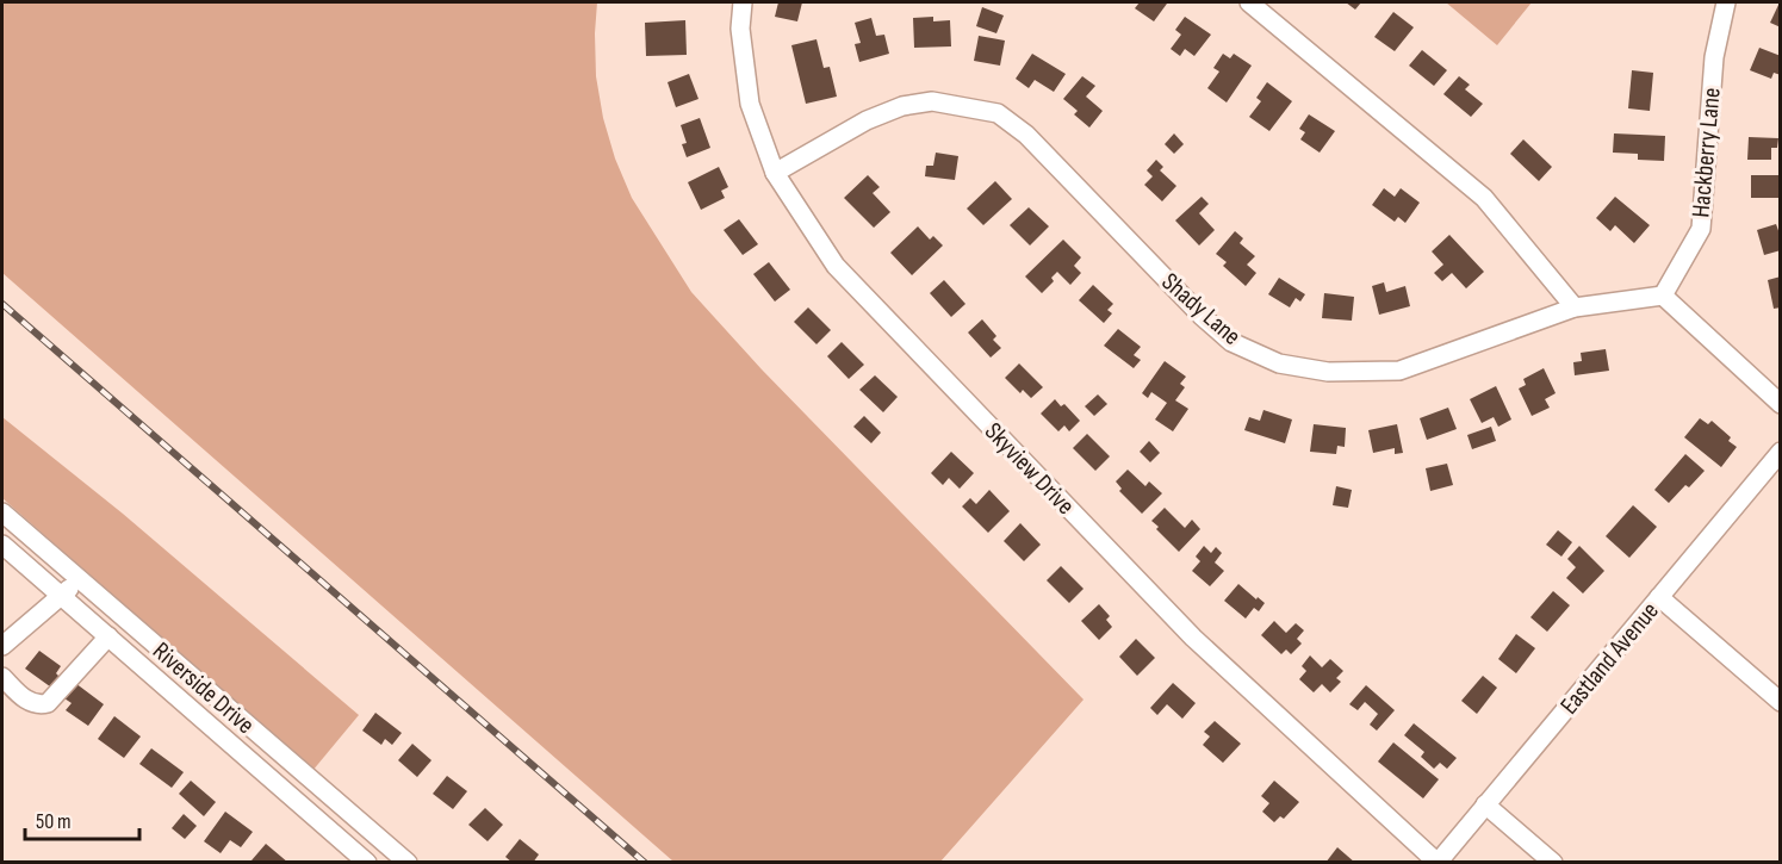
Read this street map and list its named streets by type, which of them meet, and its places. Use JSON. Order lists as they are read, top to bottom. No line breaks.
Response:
{"streets":{"street":["Hackberry Lane","Shady Lane","Skyview Drive","Eastland Avenue","Riverside Drive"]},"crossings":[["Hackberry Lane","Shady Lane"],["Shady Lane","Skyview Drive"],["Skyview Drive","Eastland Avenue"]],"scale_bar":"50 m"}
